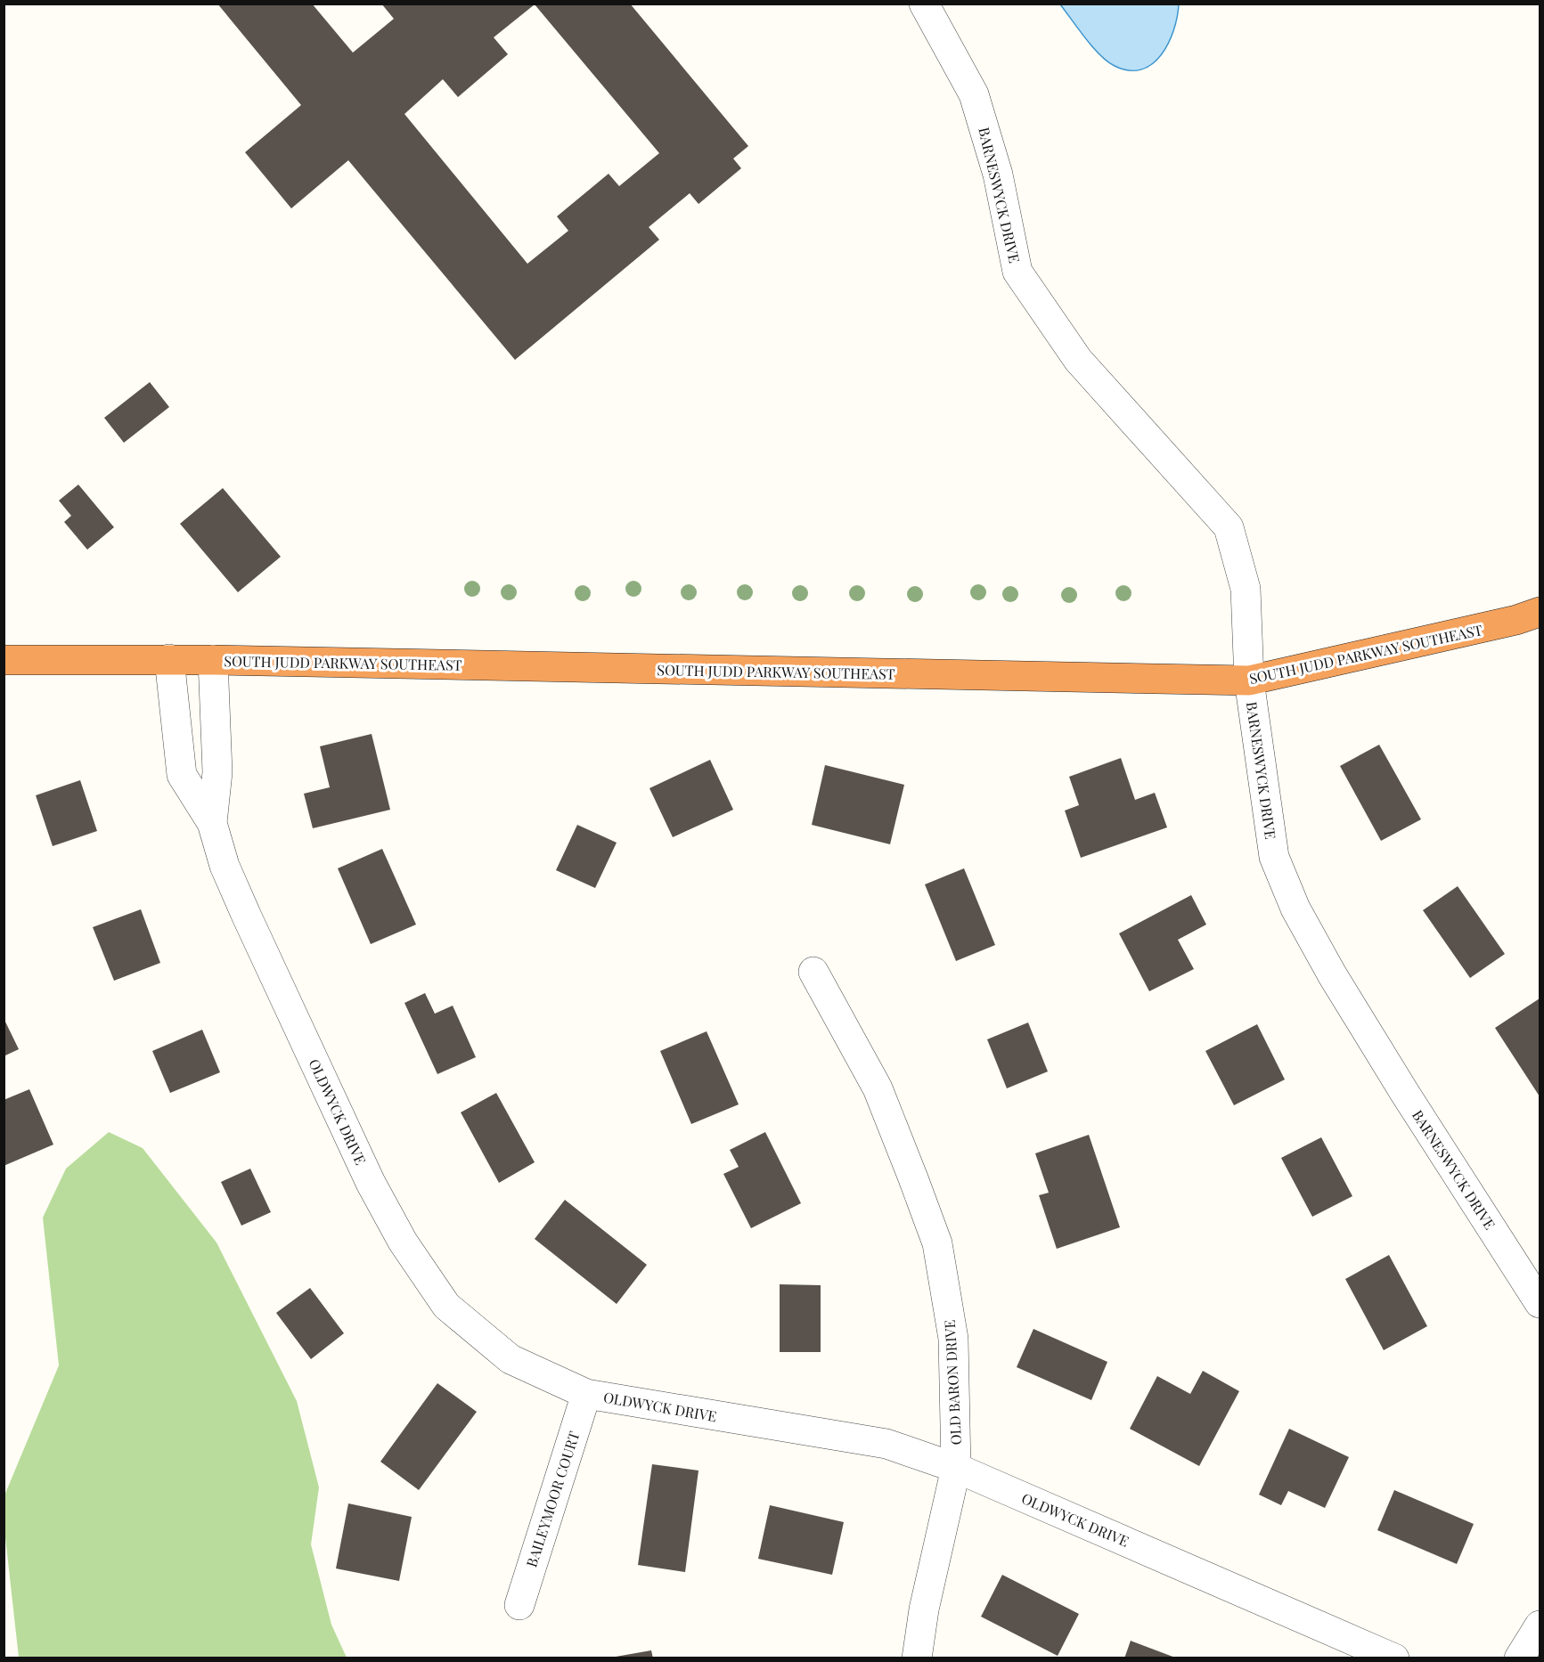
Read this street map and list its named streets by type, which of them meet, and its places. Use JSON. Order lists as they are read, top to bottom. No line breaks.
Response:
{"streets":{"highway":["SOUTH JUDD PARKWAY SOUTHEAST"],"street":["BARNESWYCK DRIVE","OLDWYCK DRIVE","OLD BARON DRIVE","BAILEYMOOR COURT"]},"crossings":[["BARNESWYCK DRIVE","SOUTH JUDD PARKWAY SOUTHEAST"],["SOUTH JUDD PARKWAY SOUTHEAST","OLDWYCK DRIVE"],["OLDWYCK DRIVE","OLD BARON DRIVE"],["OLDWYCK DRIVE","BAILEYMOOR COURT"]]}
